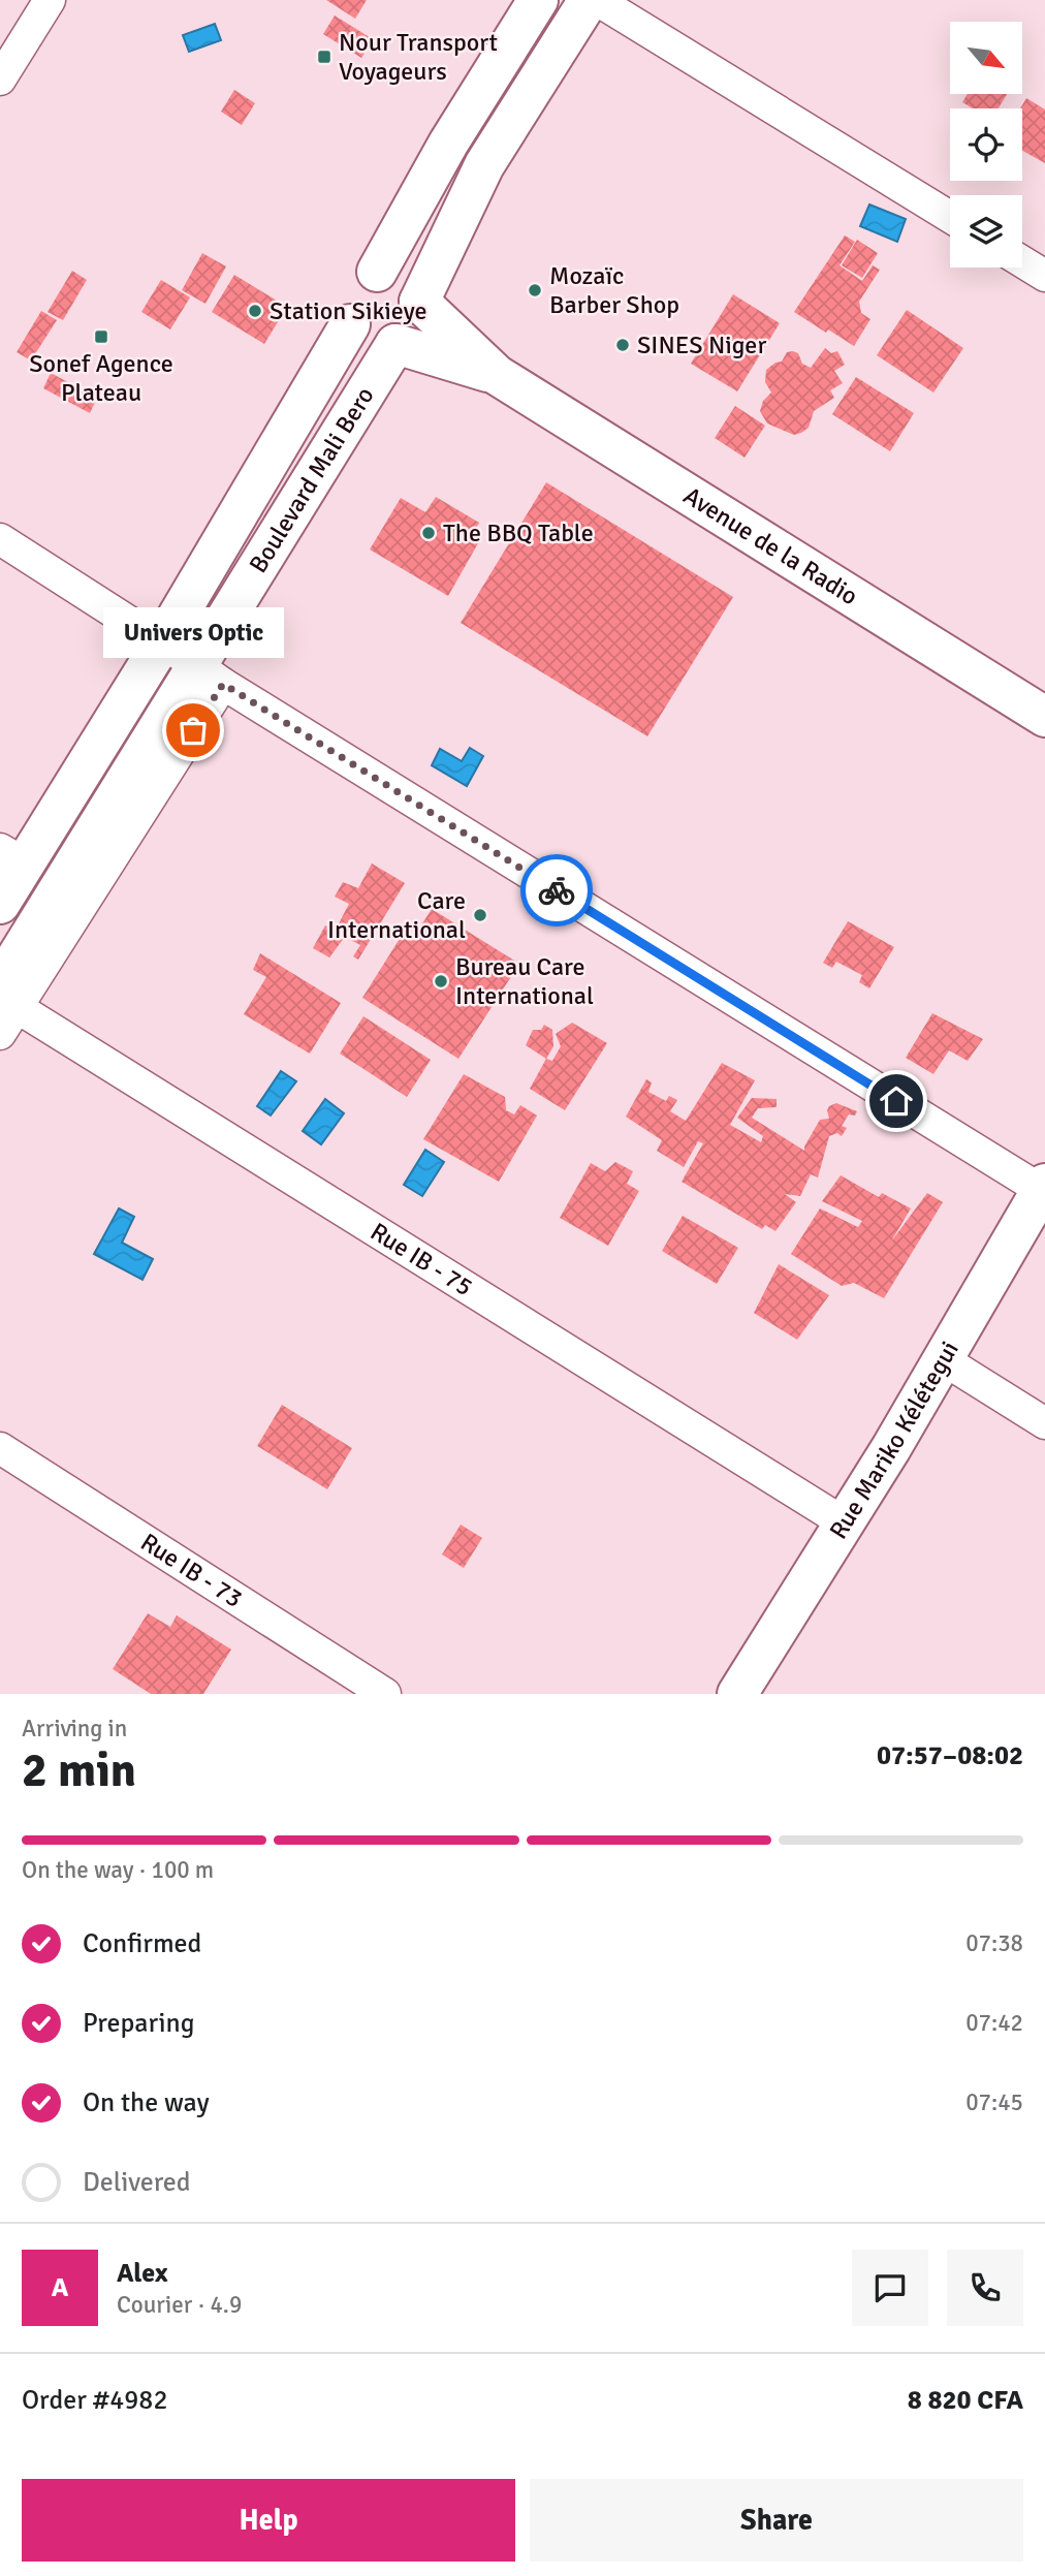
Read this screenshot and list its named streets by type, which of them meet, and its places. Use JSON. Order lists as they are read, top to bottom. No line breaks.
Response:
{"streets":{"main road":["Boulevard Mali Bero","Avenue de la Radio","Rue Mariko Kélétegui"],"street":["Rue IB - 75","Rue IB - 73"]},"crossings":[["Boulevard Mali Bero","Avenue de la Radio"],["Boulevard Mali Bero","Rue IB - 75"],["Rue IB - 75","Rue Mariko Kélétegui"]],"places":{"transit":["Nour Transport Voyageurs","Sonef Agence Plateau"],"other":["Mozaïc Barber Shop","Station Sikieye","SINES Niger","The BBQ Table","Univers Optic","Care International","Bureau Care International"]},"north":"bottom right","page":{"bubble":"Univers Optic","heading":["2 min","Arriving in","07:57–08:02"],"panel":["Alex","Courier · 4.9","Order #4982","8 820 CFA"],"bar":"On the way · 100 m","list":[["Confirmed","07:38"],["Preparing","07:42"],["On the way","07:45"],"Delivered"],"round":"A","buttons":["Help","Share"]}}
